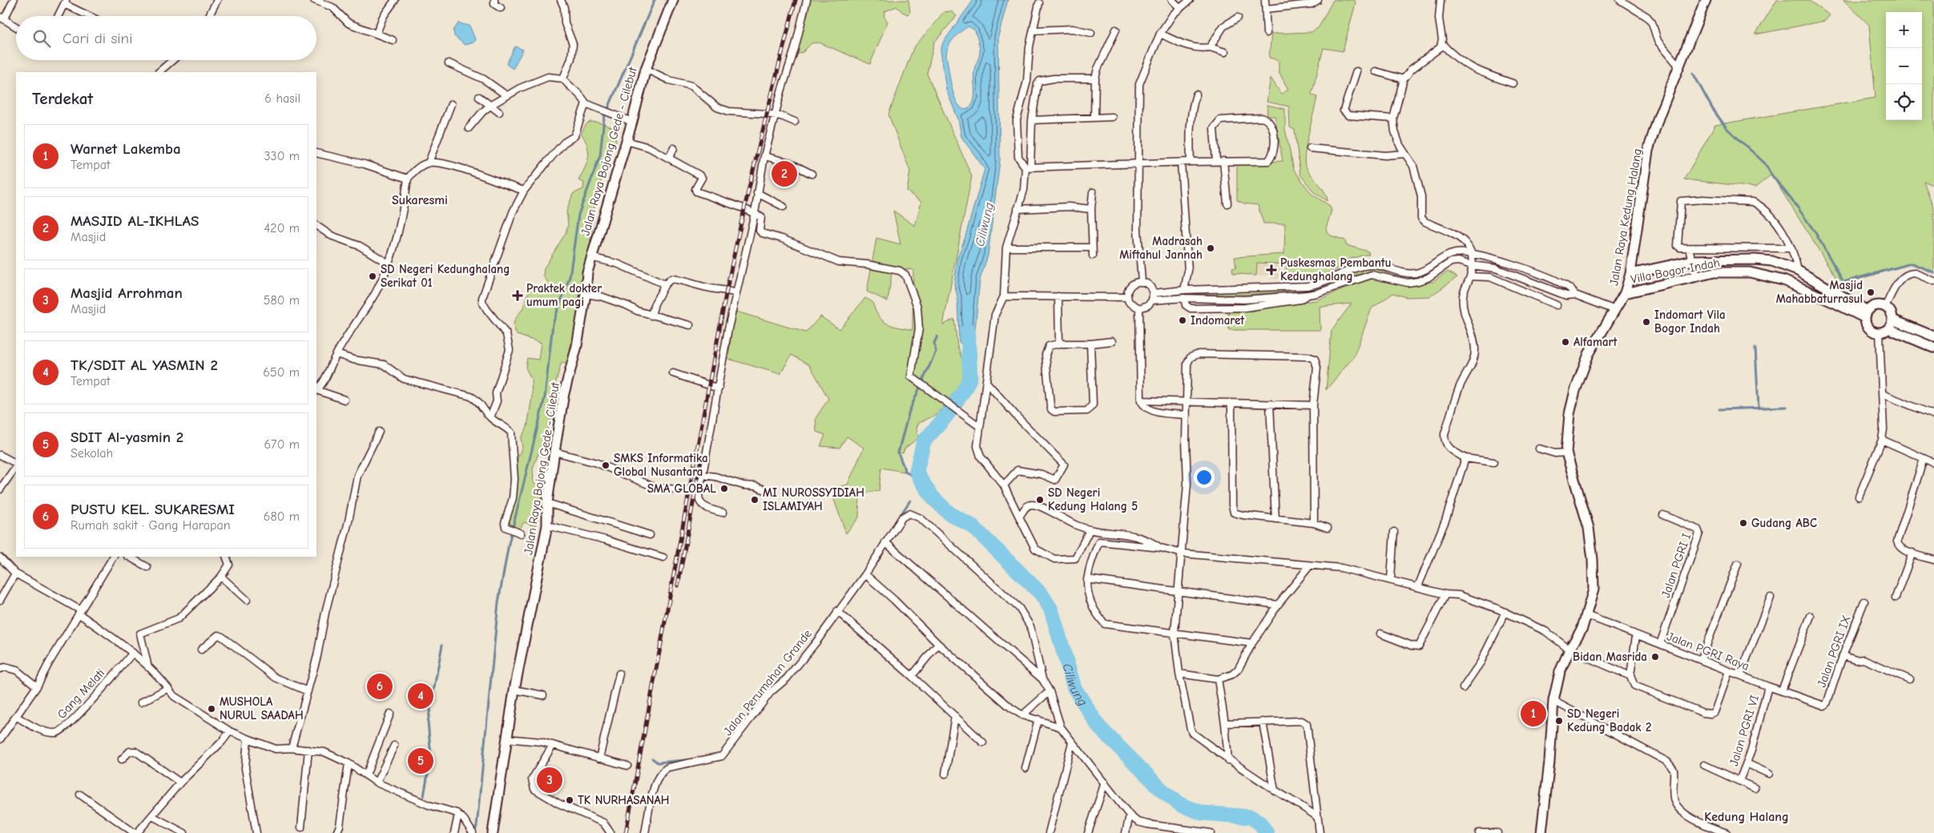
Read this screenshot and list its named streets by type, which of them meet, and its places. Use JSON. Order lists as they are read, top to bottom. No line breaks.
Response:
{"streets":{"main road":["Jalan Raya Bojong Gede - Cilebut","Jalan Raya Kedung Halang","Villa Bogor Indah"],"street":["Jalan PGRI I","Jalan PGRI Raya","Jalan PGRI IX","Jalan Perumahan Grande","Gang Melati","Jalan PGRI VI"]},"crossings":[["Jalan Raya Kedung Halang","Villa Bogor Indah"],["Jalan Raya Kedung Halang","Jalan PGRI Raya"],["Jalan PGRI I","Jalan PGRI Raya"],["Jalan PGRI Raya","Jalan PGRI IX"],["Jalan PGRI Raya","Jalan PGRI VI"]],"districts":["Sukaresmi","Kedung Halang"],"water":["Ciliwung"],"places":{"other":["Madrasah Miftahul Jannah","SD Negeri Kedunghalang Serikat 01","Masjid Mahabbaturrasul","Indomaret","Indomart Vila Bogor Indah","Alfamart","SMKS Informatika Global Nusantara","SMA GLOBAL","MI NUROSSYIDIAH ISLAMIYAH","SD Negeri Kedung Halang 5","Gudang ABC","Bidan Masrida","MUSHOLA NURUL SAADAH","SD Negeri Kedung Badak 2","TK NURHASANAH"],"health":["Puskesmas Pembantu Kedunghalang","Praktek dokter umum pagi"]},"page":{"map_buttons":["+","−"],"search":"Cari di sini","heading":["Terdekat","6 hasil"],"list":[{"mark":"1","name":"Warnet Lakemba","note":"Tempat","value":"330 m"},{"mark":"2","name":"MASJID AL-IKHLAS","note":"Masjid","value":"420 m"},{"mark":"3","name":"Masjid Arrohman","note":"Masjid","value":"580 m"},{"mark":"4","name":"TK/SDIT AL YASMIN 2","note":"Tempat","value":"650 m"},{"mark":"5","name":"SDIT Al-yasmin 2","note":"Sekolah","value":"670 m"},{"mark":"6","name":"PUSTU KEL. SUKARESMI","note":"Rumah sakit · Gang Harapan","value":"680 m"}],"pins":["2","6","4","1","5","3"]}}
